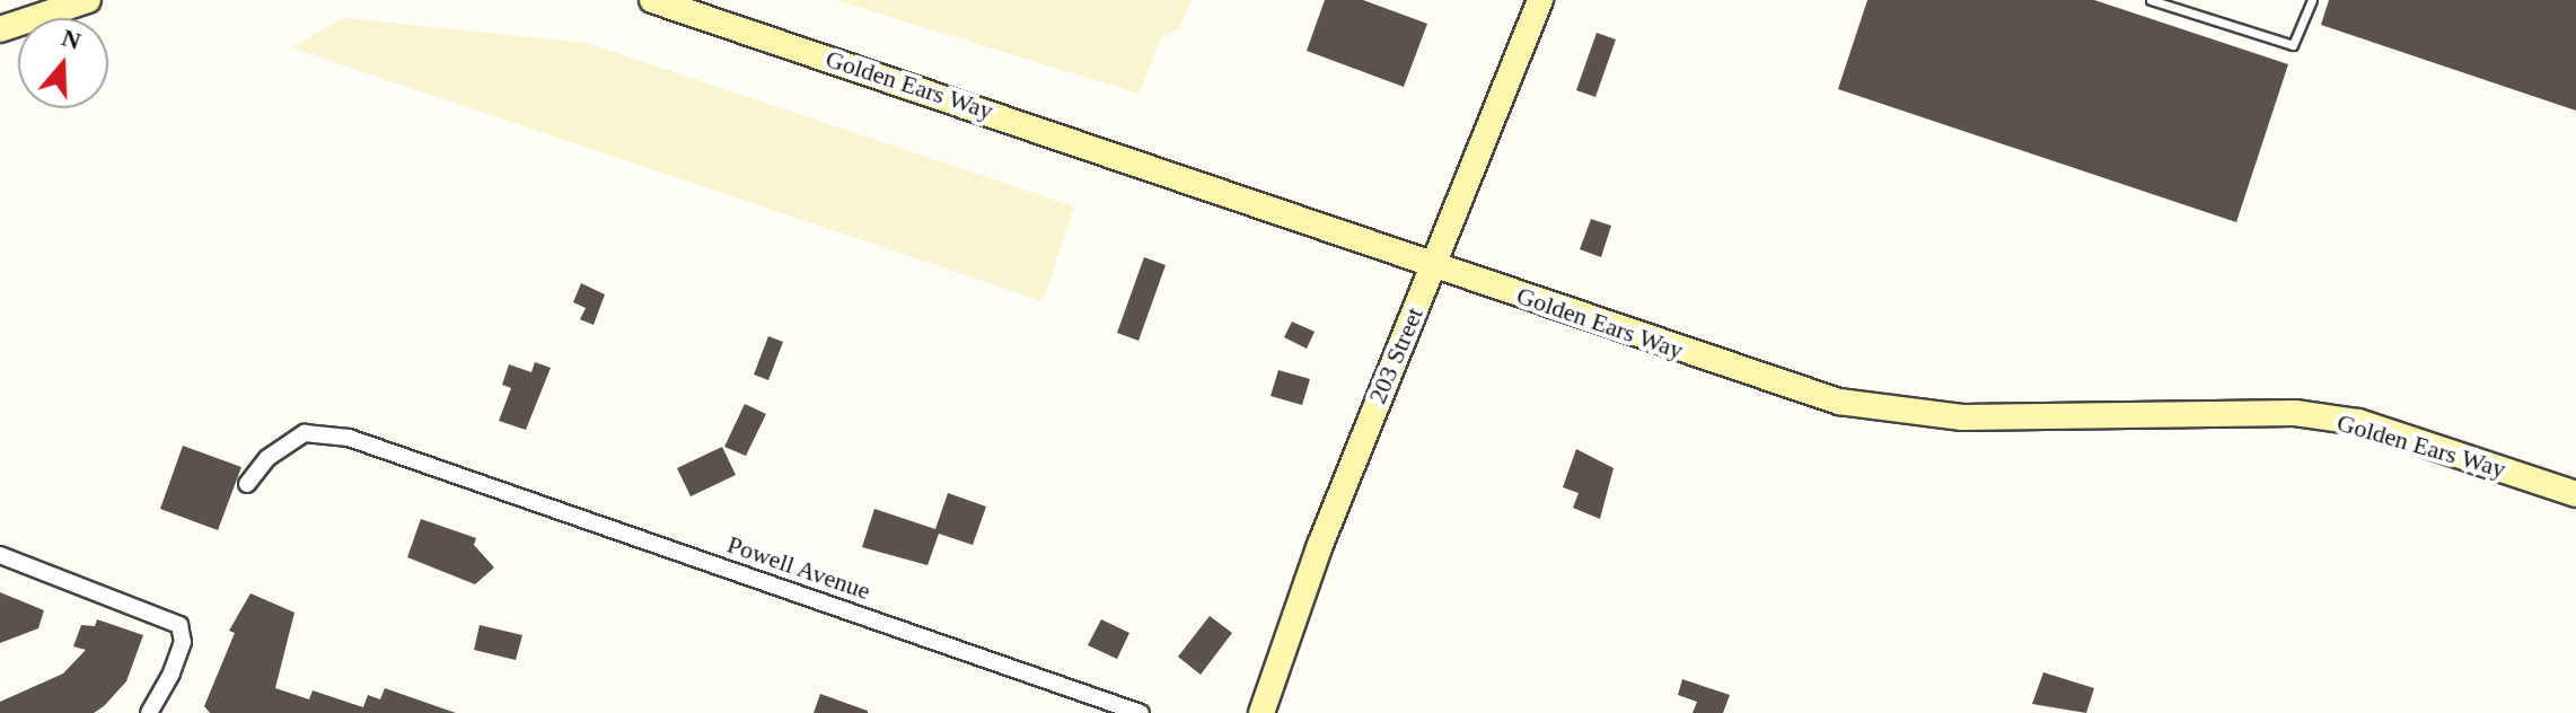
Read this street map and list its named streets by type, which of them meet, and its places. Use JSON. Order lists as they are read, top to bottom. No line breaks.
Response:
{"streets":{"main road":["Golden Ears Way","203 Street"],"street":["Powell Avenue"]},"crossings":[["Golden Ears Way","203 Street"]],"north":"top"}
